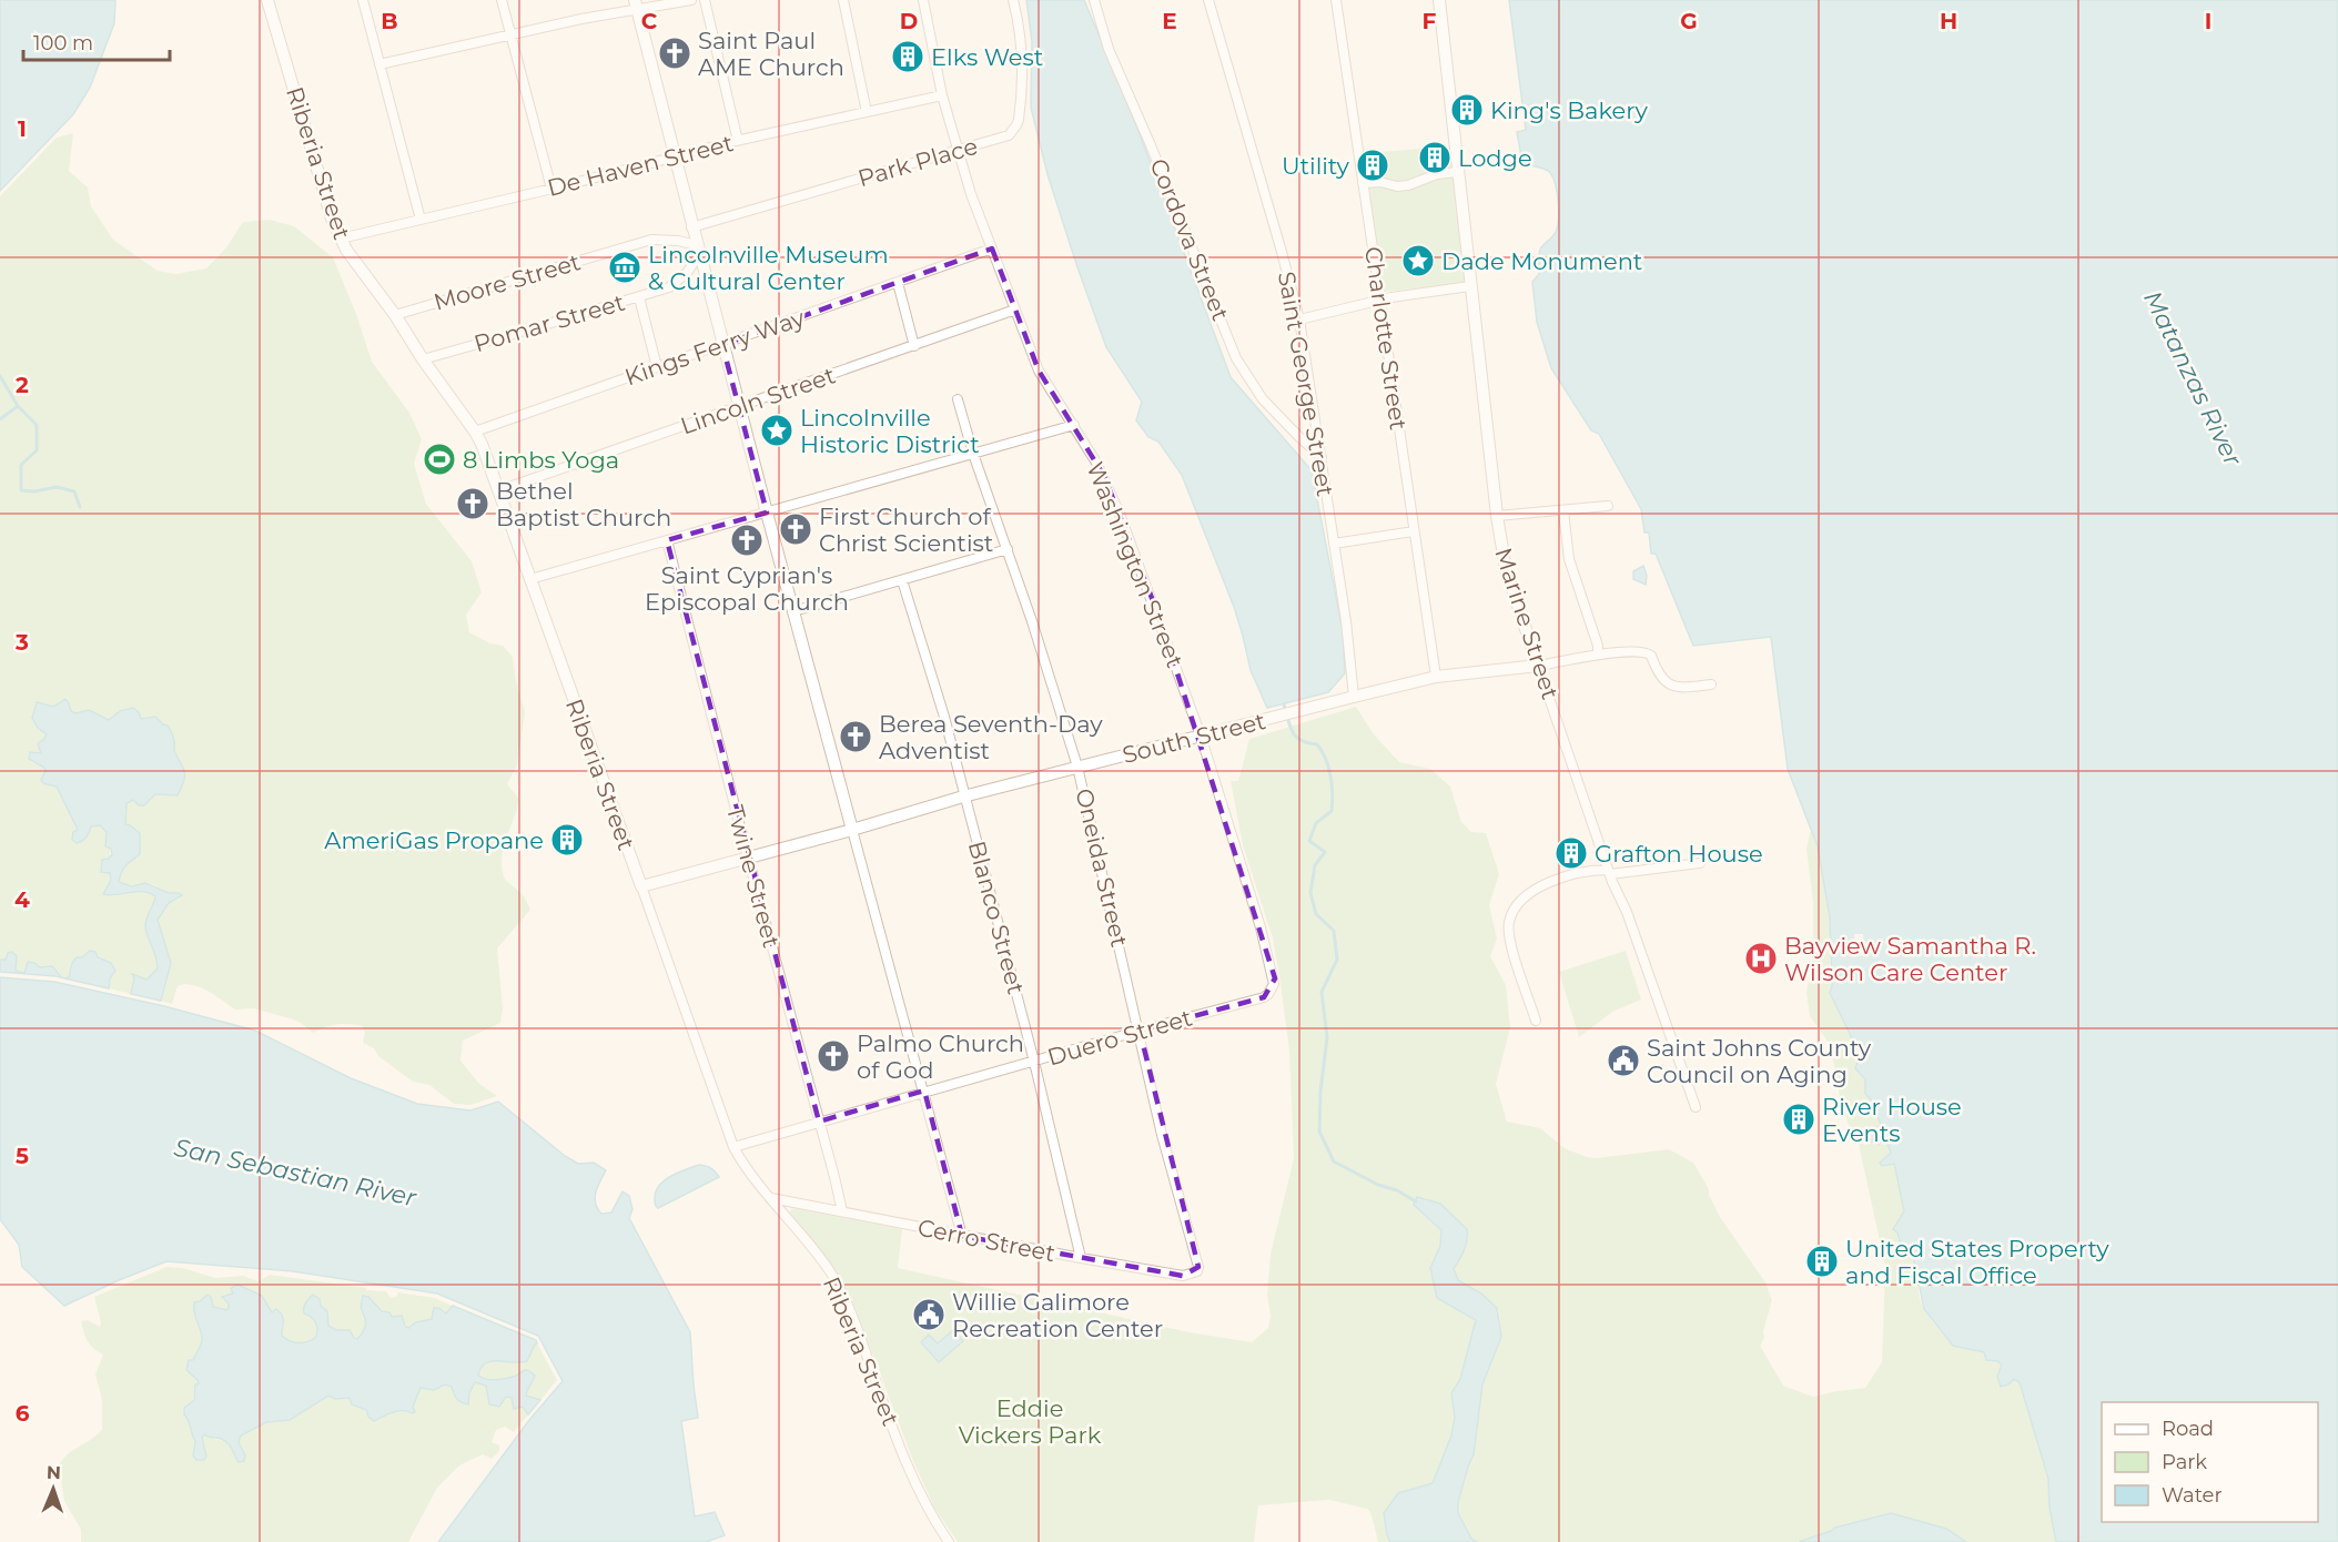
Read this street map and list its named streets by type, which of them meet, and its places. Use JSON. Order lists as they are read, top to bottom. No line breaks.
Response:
{"streets":{"street":["Park Place","Riberia Street","De Haven Street","Cordova Street","Moore Street","Pomar Street","Charlotte Street","Kings Ferry Way","Saint George Street","Lincoln Street","Washington Street","Marine Street","South Street","Oneida Street","Twine Street","Blanco Street","Duero Street","Cerro Street"]},"crossings":[["Park Place","Washington Street"],["Riberia Street","De Haven Street"],["Riberia Street","Moore Street"],["Riberia Street","Pomar Street"],["Riberia Street","Kings Ferry Way"],["Riberia Street","Lincoln Street"],["Riberia Street","South Street"],["Riberia Street","Duero Street"],["Riberia Street","Cerro Street"],["De Haven Street","Washington Street"],["Cordova Street","Saint George Street"],["Moore Street","Pomar Street"],["Charlotte Street","South Street"],["Kings Ferry Way","Washington Street"],["Saint George Street","South Street"],["Lincoln Street","Washington Street"],["Washington Street","South Street"],["Washington Street","Duero Street"],["Marine Street","South Street"],["South Street","Oneida Street"],["South Street","Twine Street"],["South Street","Blanco Street"],["Oneida Street","Duero Street"],["Oneida Street","Cerro Street"],["Twine Street","Duero Street"],["Twine Street","Cerro Street"],["Blanco Street","Duero Street"],["Blanco Street","Cerro Street"]],"water":["Matanzas River","San Sebastian River"],"parks":["Eddie Vickers Park"],"places":{"church":["Saint Paul AME Church","Bethel Baptist Church","First Church of Christ Scientist","Saint Cyprian's Episcopal Church","Berea Seventh-Day Adventist","Palmo Church of God"],"building":["Elks West","King's Bakery","Lodge","Utility","AmeriGas Propane","Grafton House","River House Events","United States Property and Fiscal Office"],"place":["Dade Monument","Lincolnville Historic District"],"museum":["Lincolnville Museum & Cultural Center"],"sports":["8 Limbs Yoga"],"hospital":["Bayview Samantha R. Wilson Care Center"],"public building":["Saint Johns County Council on Aging","Willie Galimore Recreation Center"]},"legend":["Road","Park","Water"],"scale_bar":"100 m","north":"top","grid":{"columns":["B","C","D","E","F","G","H","I"],"rows":["1","2","3","4","5","6"]}}
